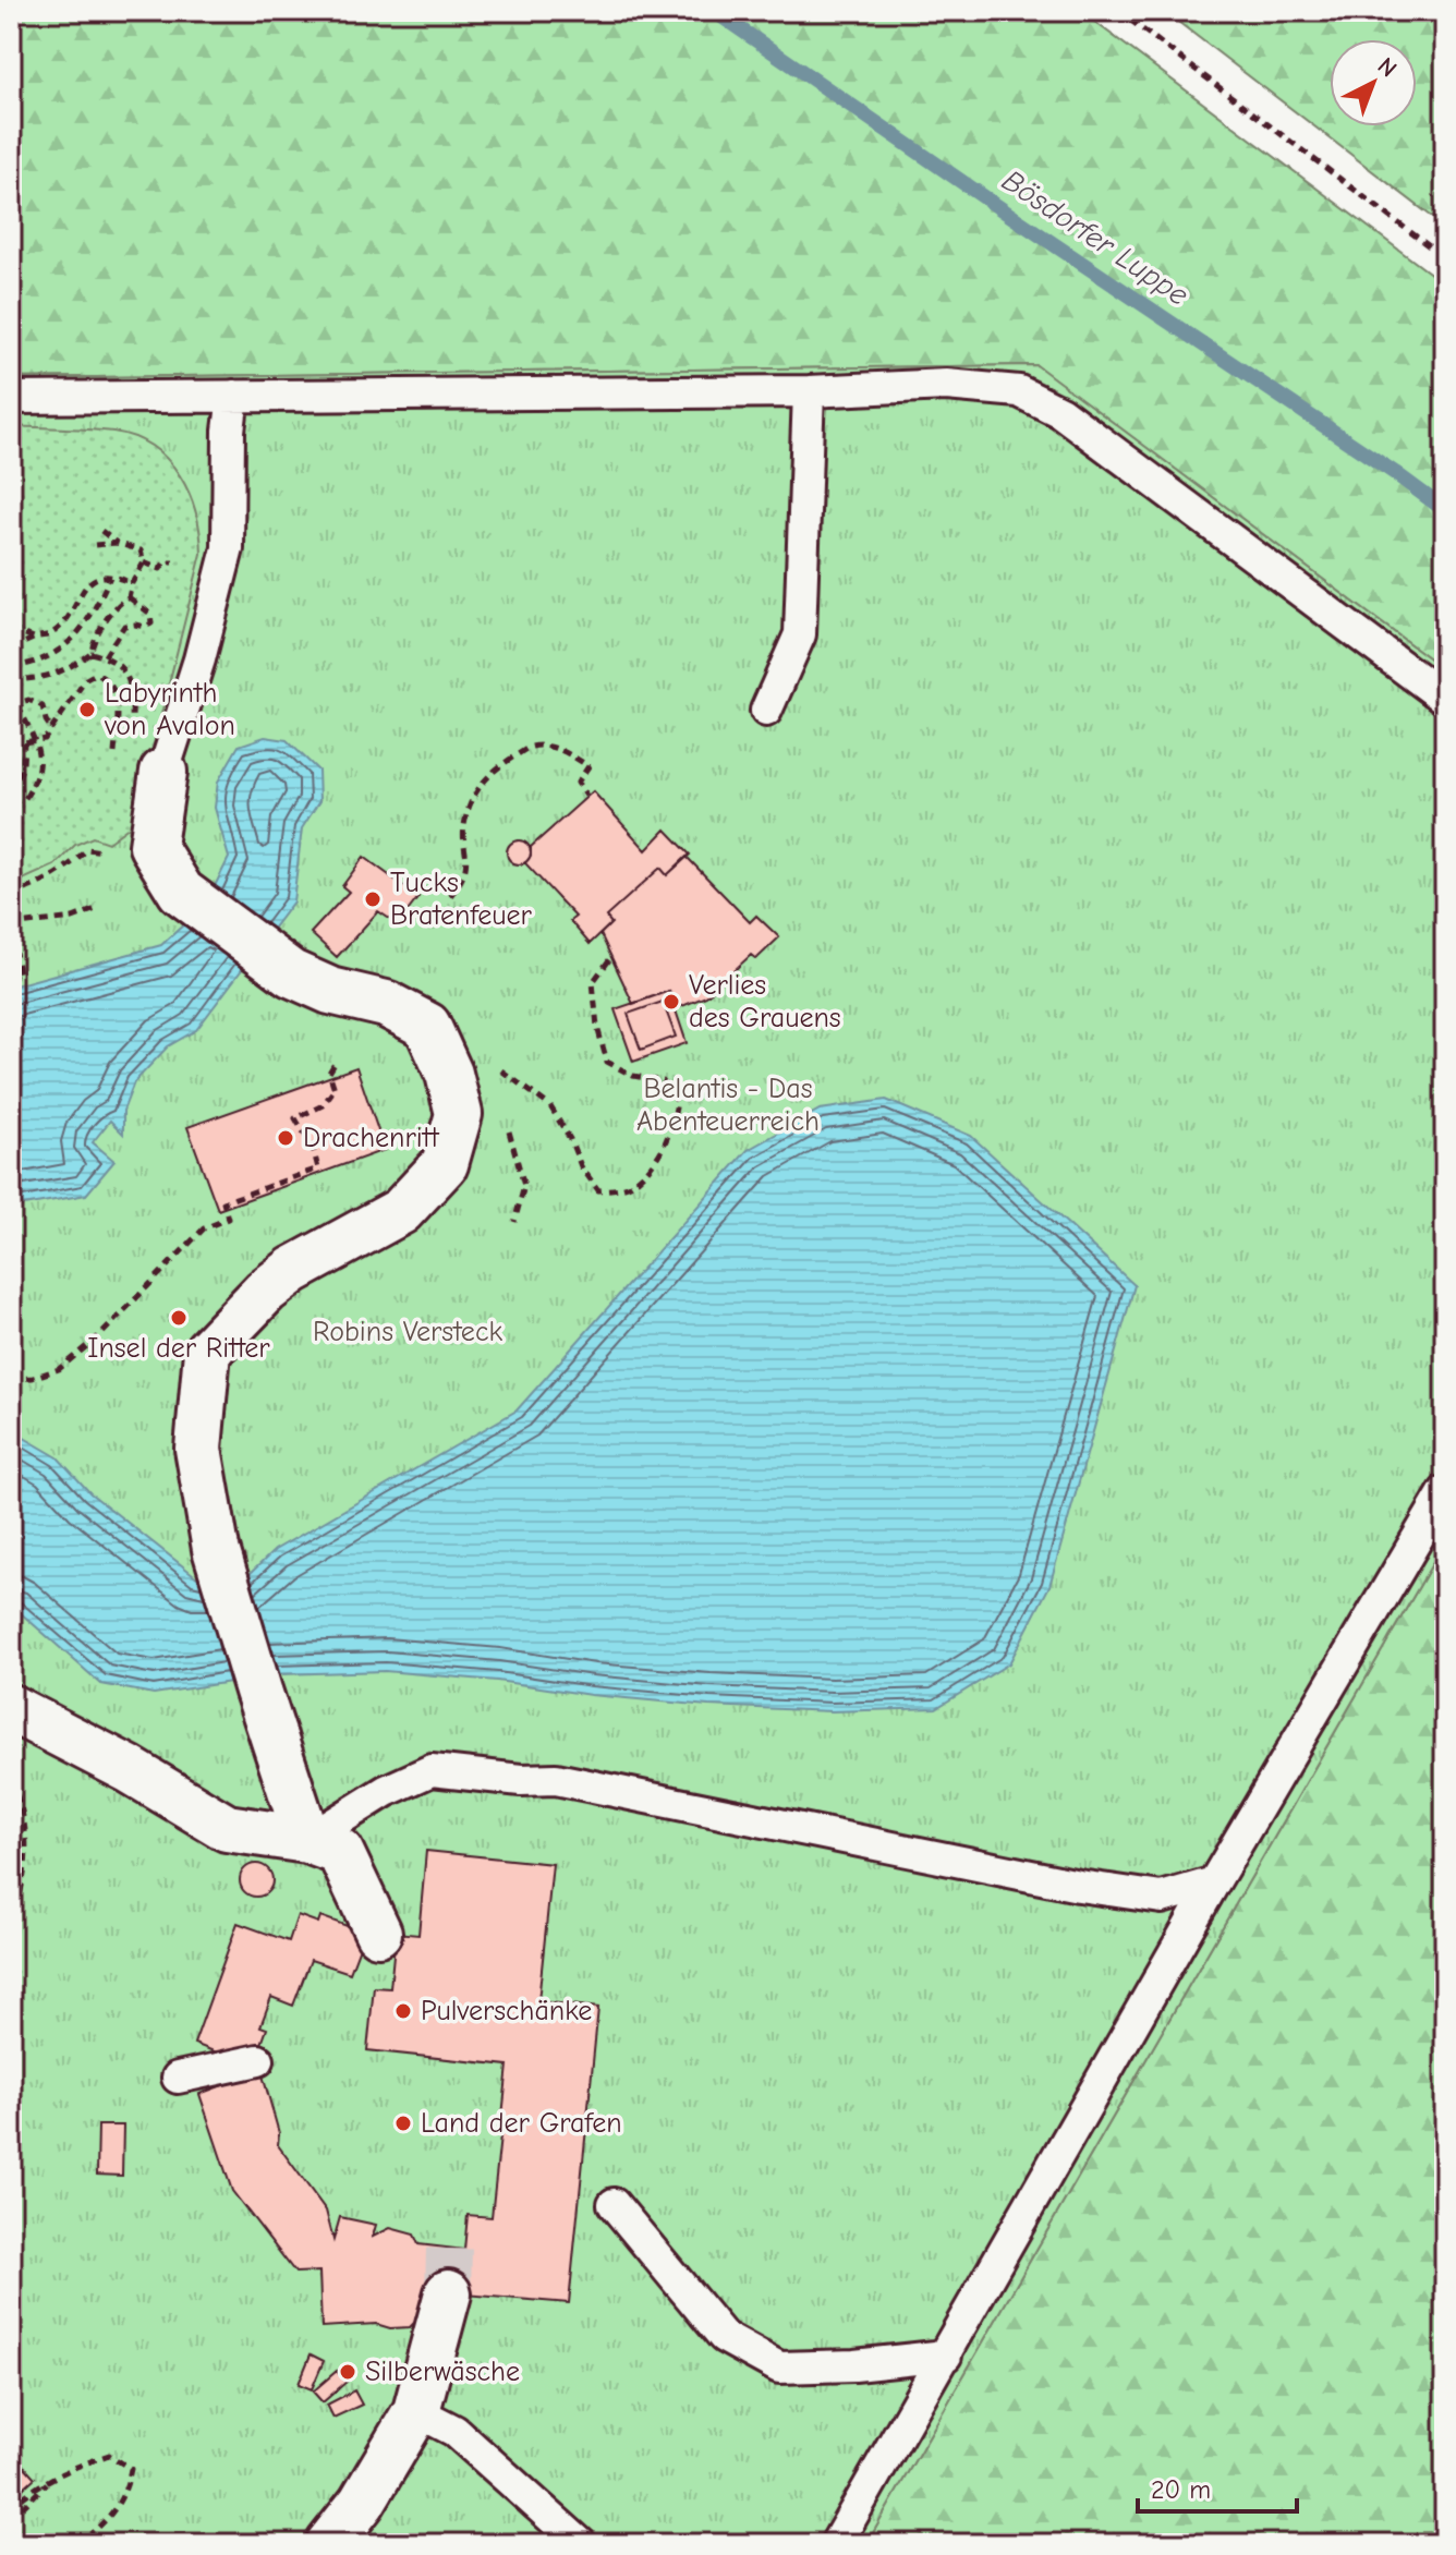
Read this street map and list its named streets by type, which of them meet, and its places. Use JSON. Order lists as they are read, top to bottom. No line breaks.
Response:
{"water":["Bösdorfer Luppe"],"parks":["Belantis - Das Abenteuerreich","Robins Versteck"],"places":["Labyrinth von Avalon","Tucks Bratenfeuer","Verlies des Grauens","Drachenritt","Insel der Ritter","Pulverschänke","Land der Grafen","Silberwäsche"],"scale_bar":"20 m","north":"top right"}
